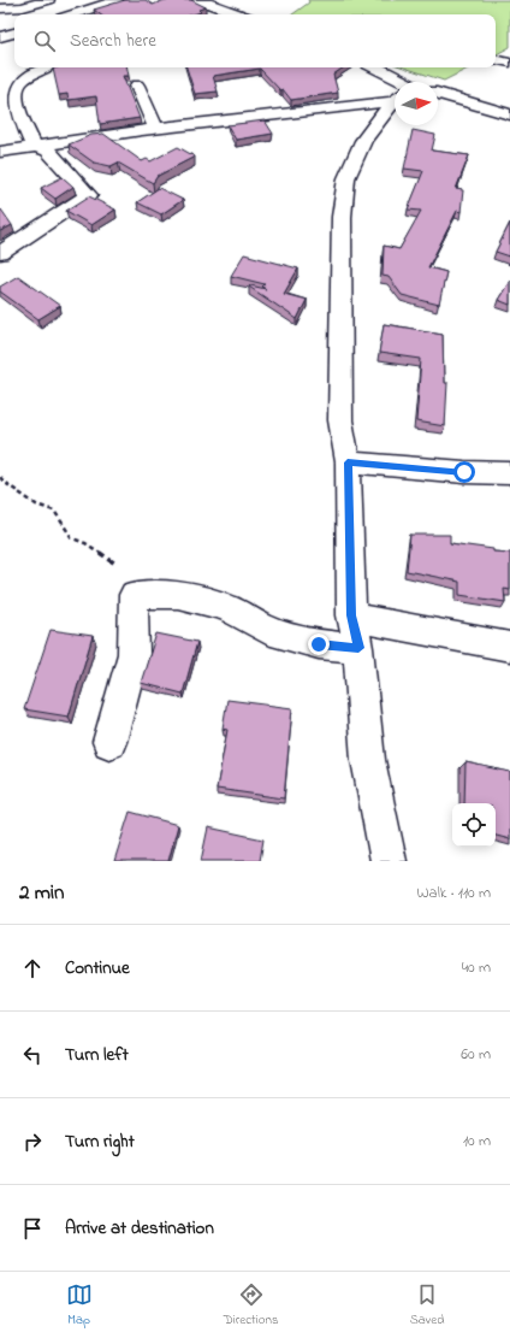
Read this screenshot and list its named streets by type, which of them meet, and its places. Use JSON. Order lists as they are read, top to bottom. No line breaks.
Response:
{"north":"right","page":{"search":"Search here","heading":["2 min","Walk · 110 m"],"list":[["Continue","40 m"],["Turn left","60 m"],["Turn right","10 m"],"Arrive at destination"],"nav":["Map","Directions","Saved"]}}
